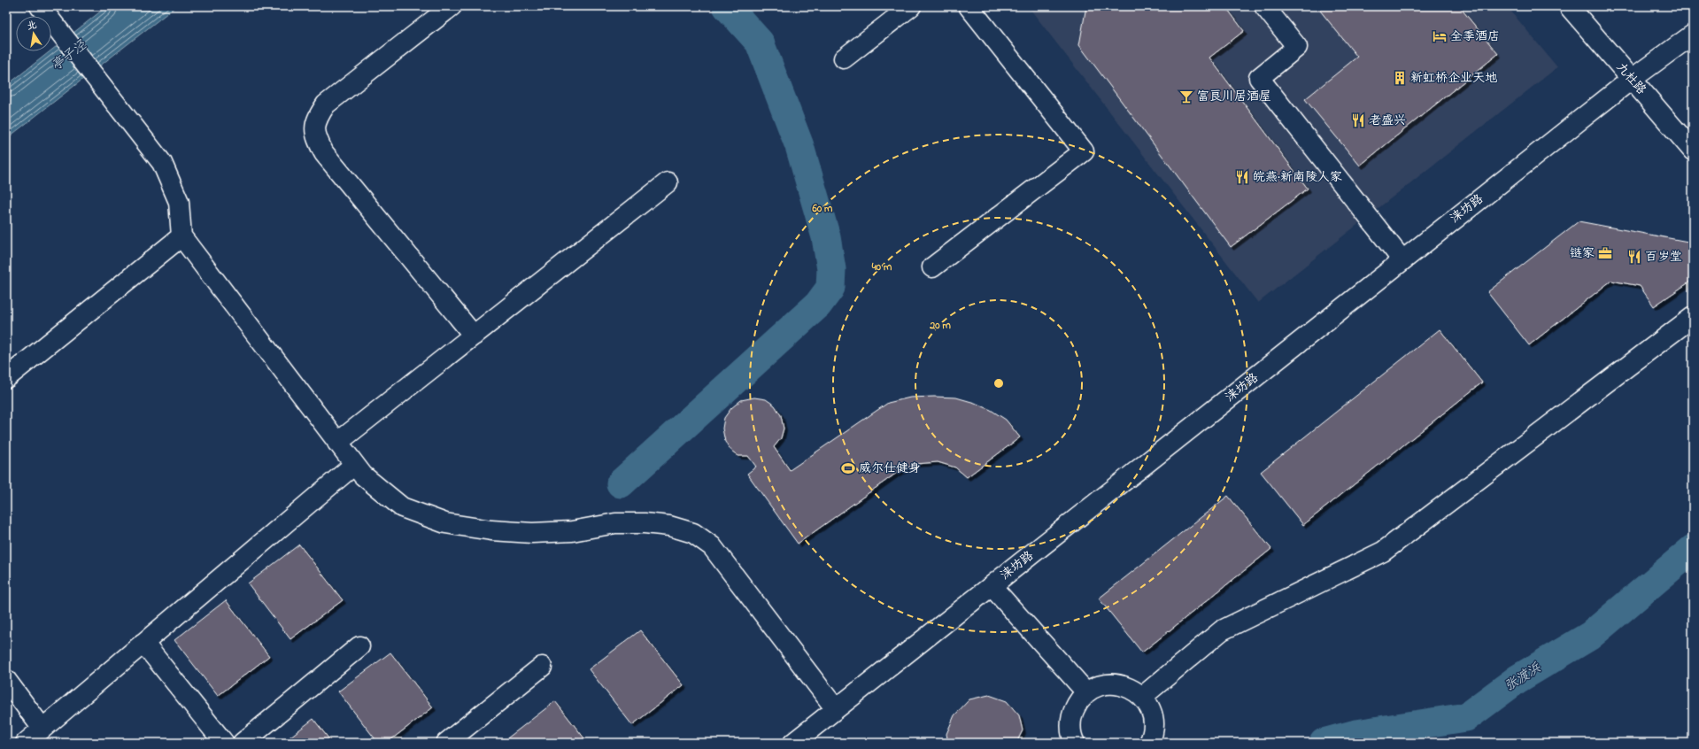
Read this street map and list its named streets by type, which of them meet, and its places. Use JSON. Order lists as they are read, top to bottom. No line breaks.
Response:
{"streets":{"street":["九杜路","涞坊路"]},"crossings":[["九杜路","涞坊路"]],"water":["亭子泾","张渡浜"],"places":{"hotel":["全季酒店"],"building":["新虹桥企业天地"],"bar":["富良川居酒屋"],"restaurant":["老盛兴","皖燕·新南陵人家","百岁堂"],"office":["链家"],"sports":["威尔仕健身"]},"north":"top","rings":["60 m","40 m","20 m"]}
